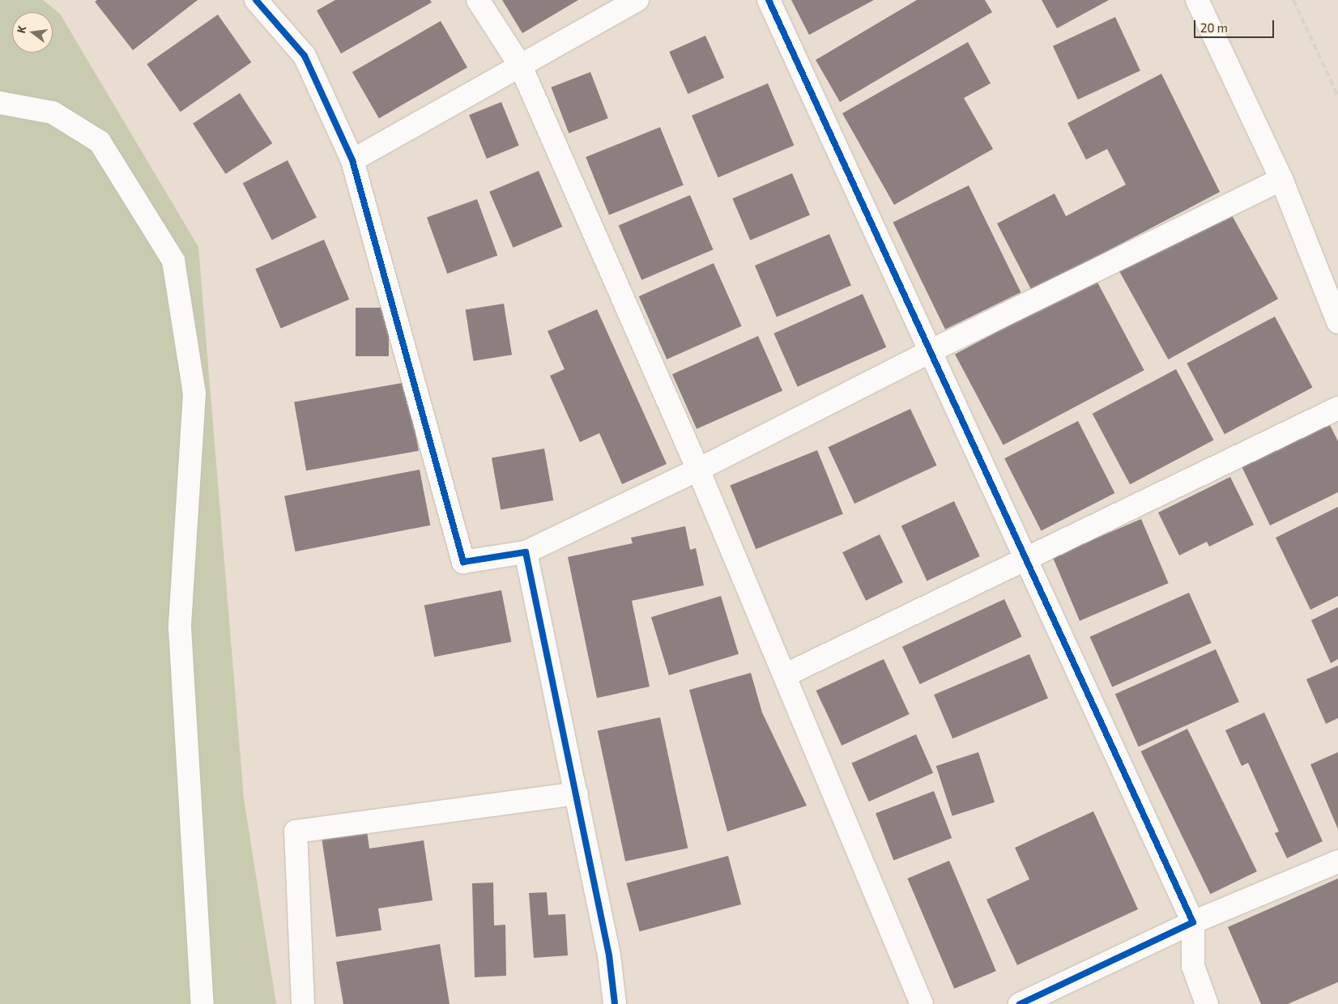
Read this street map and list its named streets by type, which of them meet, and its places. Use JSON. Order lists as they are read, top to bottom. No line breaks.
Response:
{"scale_bar":"20 m","north":"left"}
